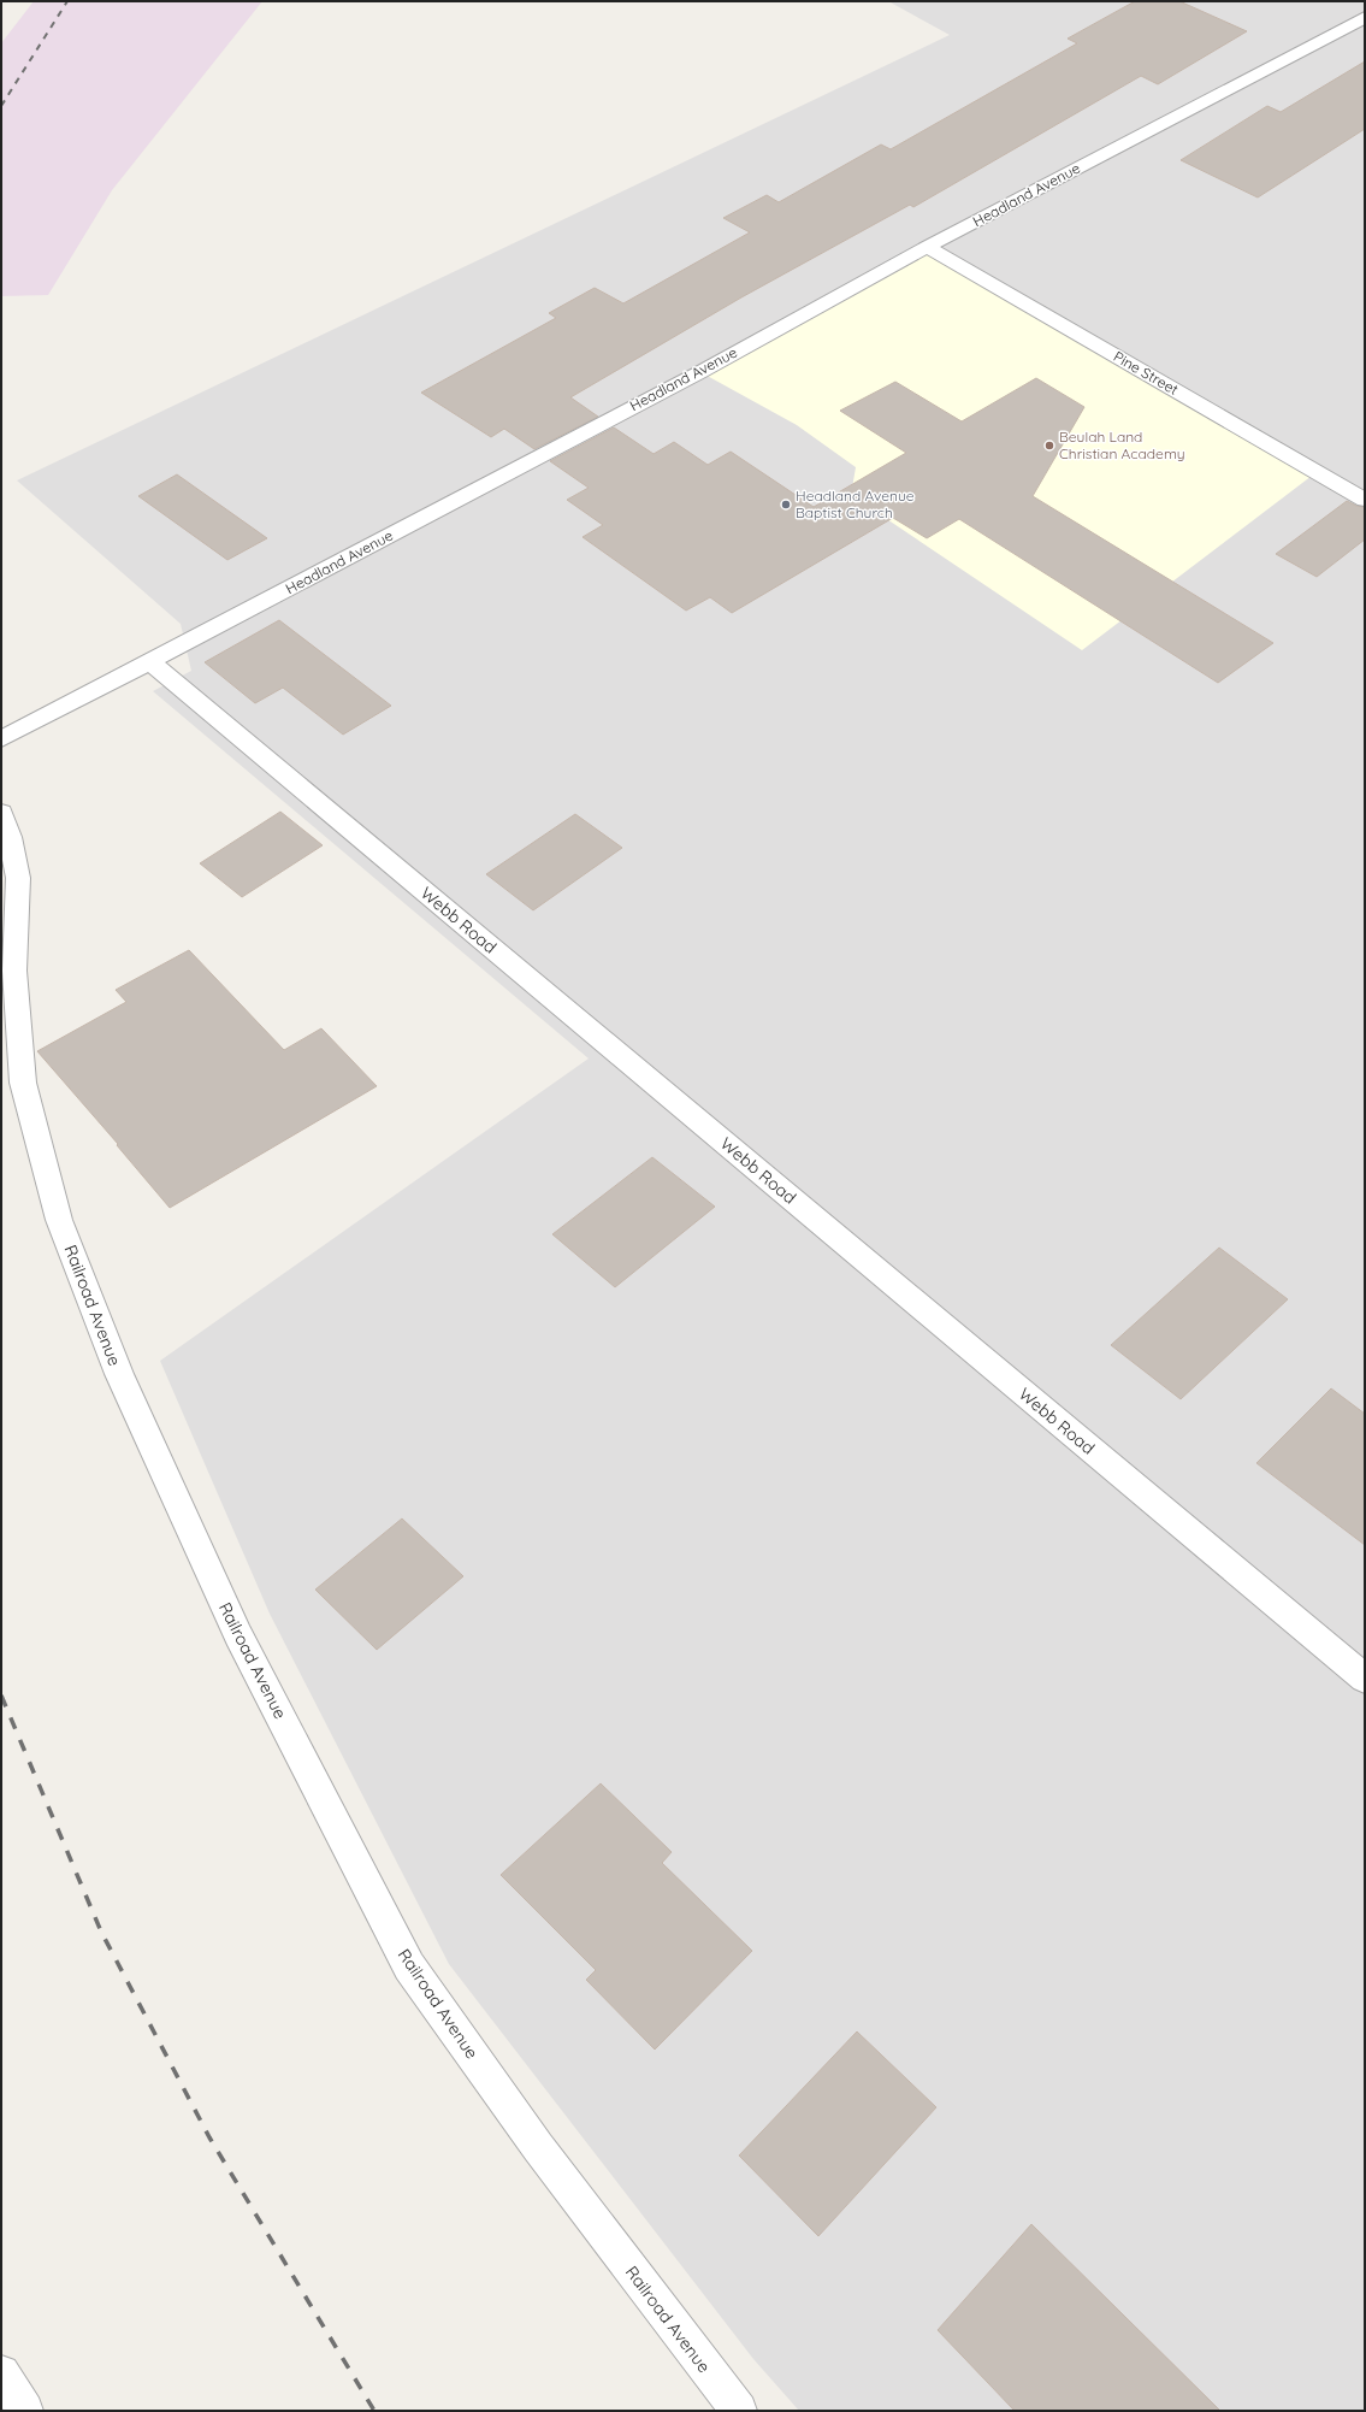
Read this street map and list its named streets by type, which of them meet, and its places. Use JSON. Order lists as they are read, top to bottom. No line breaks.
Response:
{"streets":{"street":["Headland Avenue","Pine Street","Webb Road","Railroad Avenue"]},"crossings":[["Headland Avenue","Pine Street"],["Headland Avenue","Webb Road"]],"places":["Beulah Land Christian Academy","Headland Avenue Baptist Church"]}
